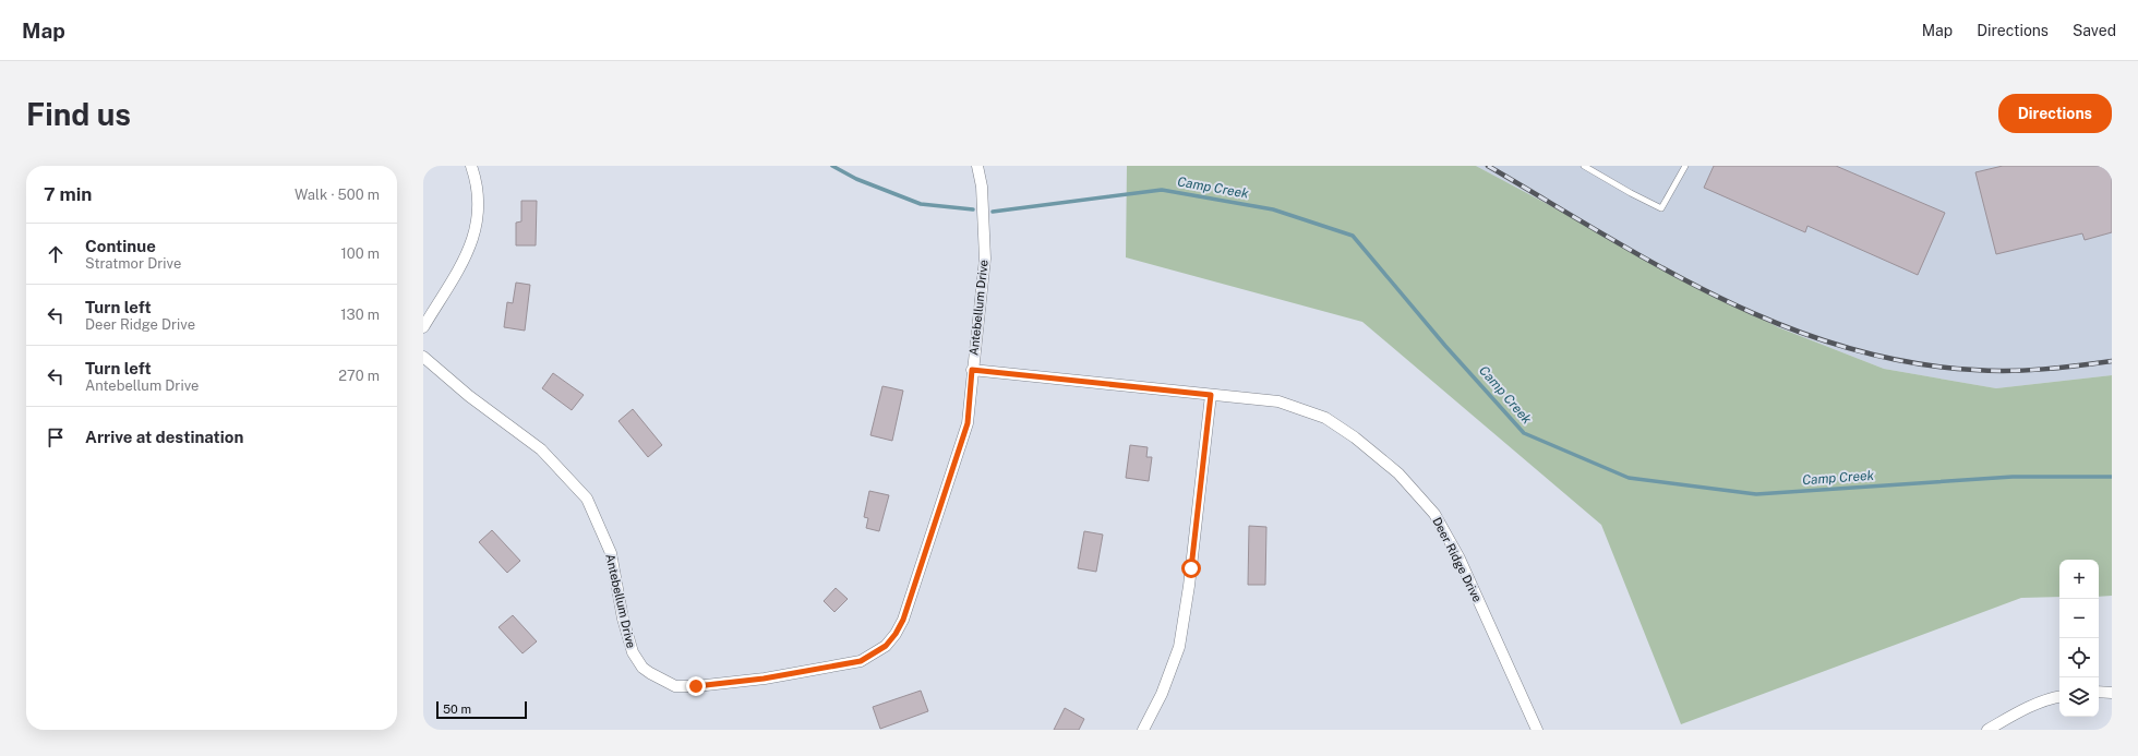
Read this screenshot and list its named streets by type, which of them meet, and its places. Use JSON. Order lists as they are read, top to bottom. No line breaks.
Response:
{"streets":{"street":["Antebellum Drive","Deer Ridge Drive"]},"crossings":[["Antebellum Drive","Deer Ridge Drive"]],"water":["Camp Creek"],"scale_bar":"50 m","page":{"header":"Map","nav":["Map","Directions","Saved"],"buttons":"Directions","title":"Find us","heading":["7 min","Walk · 500 m"],"list":[["Continue","Stratmor Drive","100 m"],["Turn left","Deer Ridge Drive","130 m"],["Turn left","Antebellum Drive","270 m"],"Arrive at destination"],"map_buttons":["+","−"],"scale":"50 m"}}
